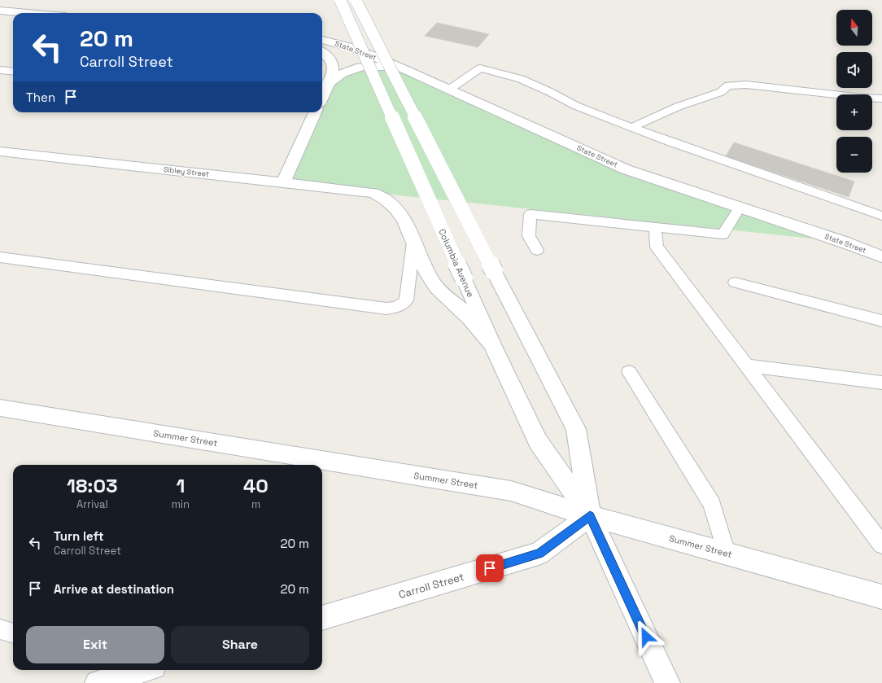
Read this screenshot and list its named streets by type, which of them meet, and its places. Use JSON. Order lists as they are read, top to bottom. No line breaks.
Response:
{"streets":{"street":["State Street","Sibley Street","Columbia Avenue","Summer Street","Carroll Street"]},"crossings":[["Columbia Avenue","Summer Street"],["Columbia Avenue","Carroll Street"],["Summer Street","Carroll Street"]],"north":"top","page":{"map_buttons":["+","−"],"turn":["20 m","Carroll Street"],"then":"Then","eta":["18:03","Arrival","1","min","40","m"],"list":[{"name":"Turn left","note":"Carroll Street","value":"20 m"},{"name":"Arrive at destination","value":"20 m"}],"buttons":["Exit","Share"]}}
